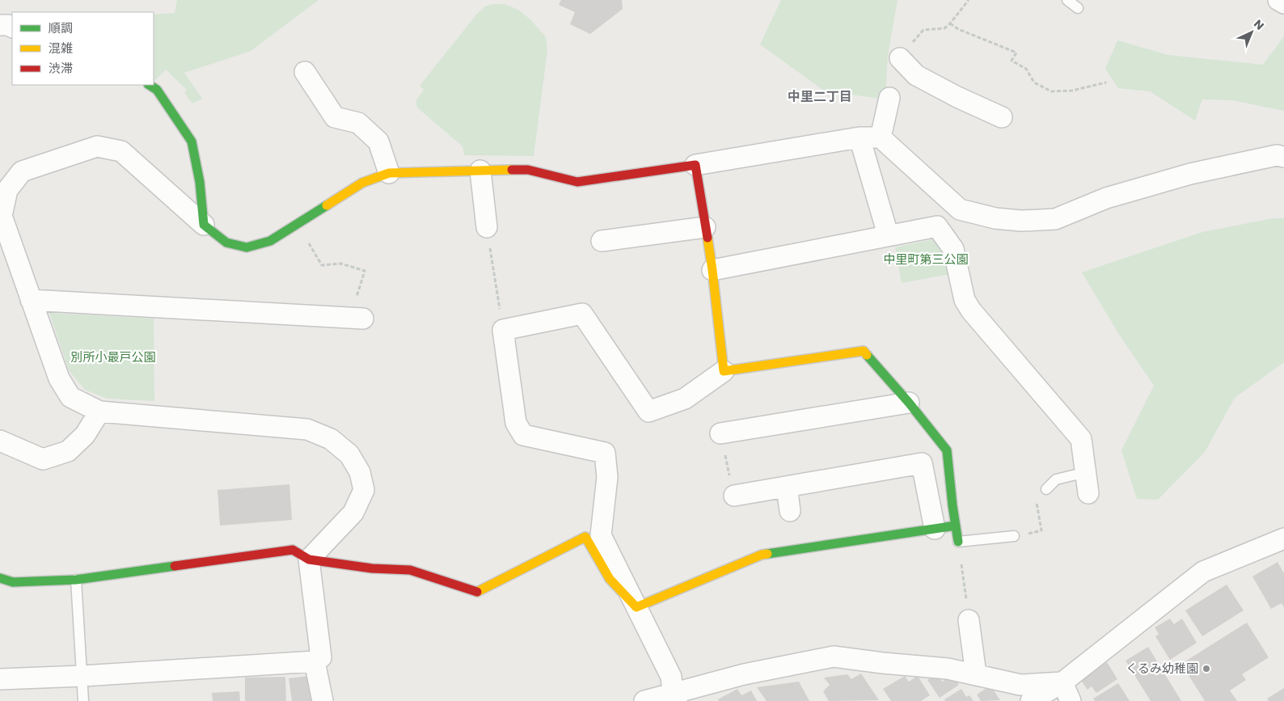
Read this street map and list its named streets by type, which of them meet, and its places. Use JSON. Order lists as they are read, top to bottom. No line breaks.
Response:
{"districts":["中里二丁目"],"parks":["中里町第三公園","別所小最戸公園"],"places":["くるみ幼稚園"],"legend":["順調","混雑","渋滞"],"north":"top right"}
